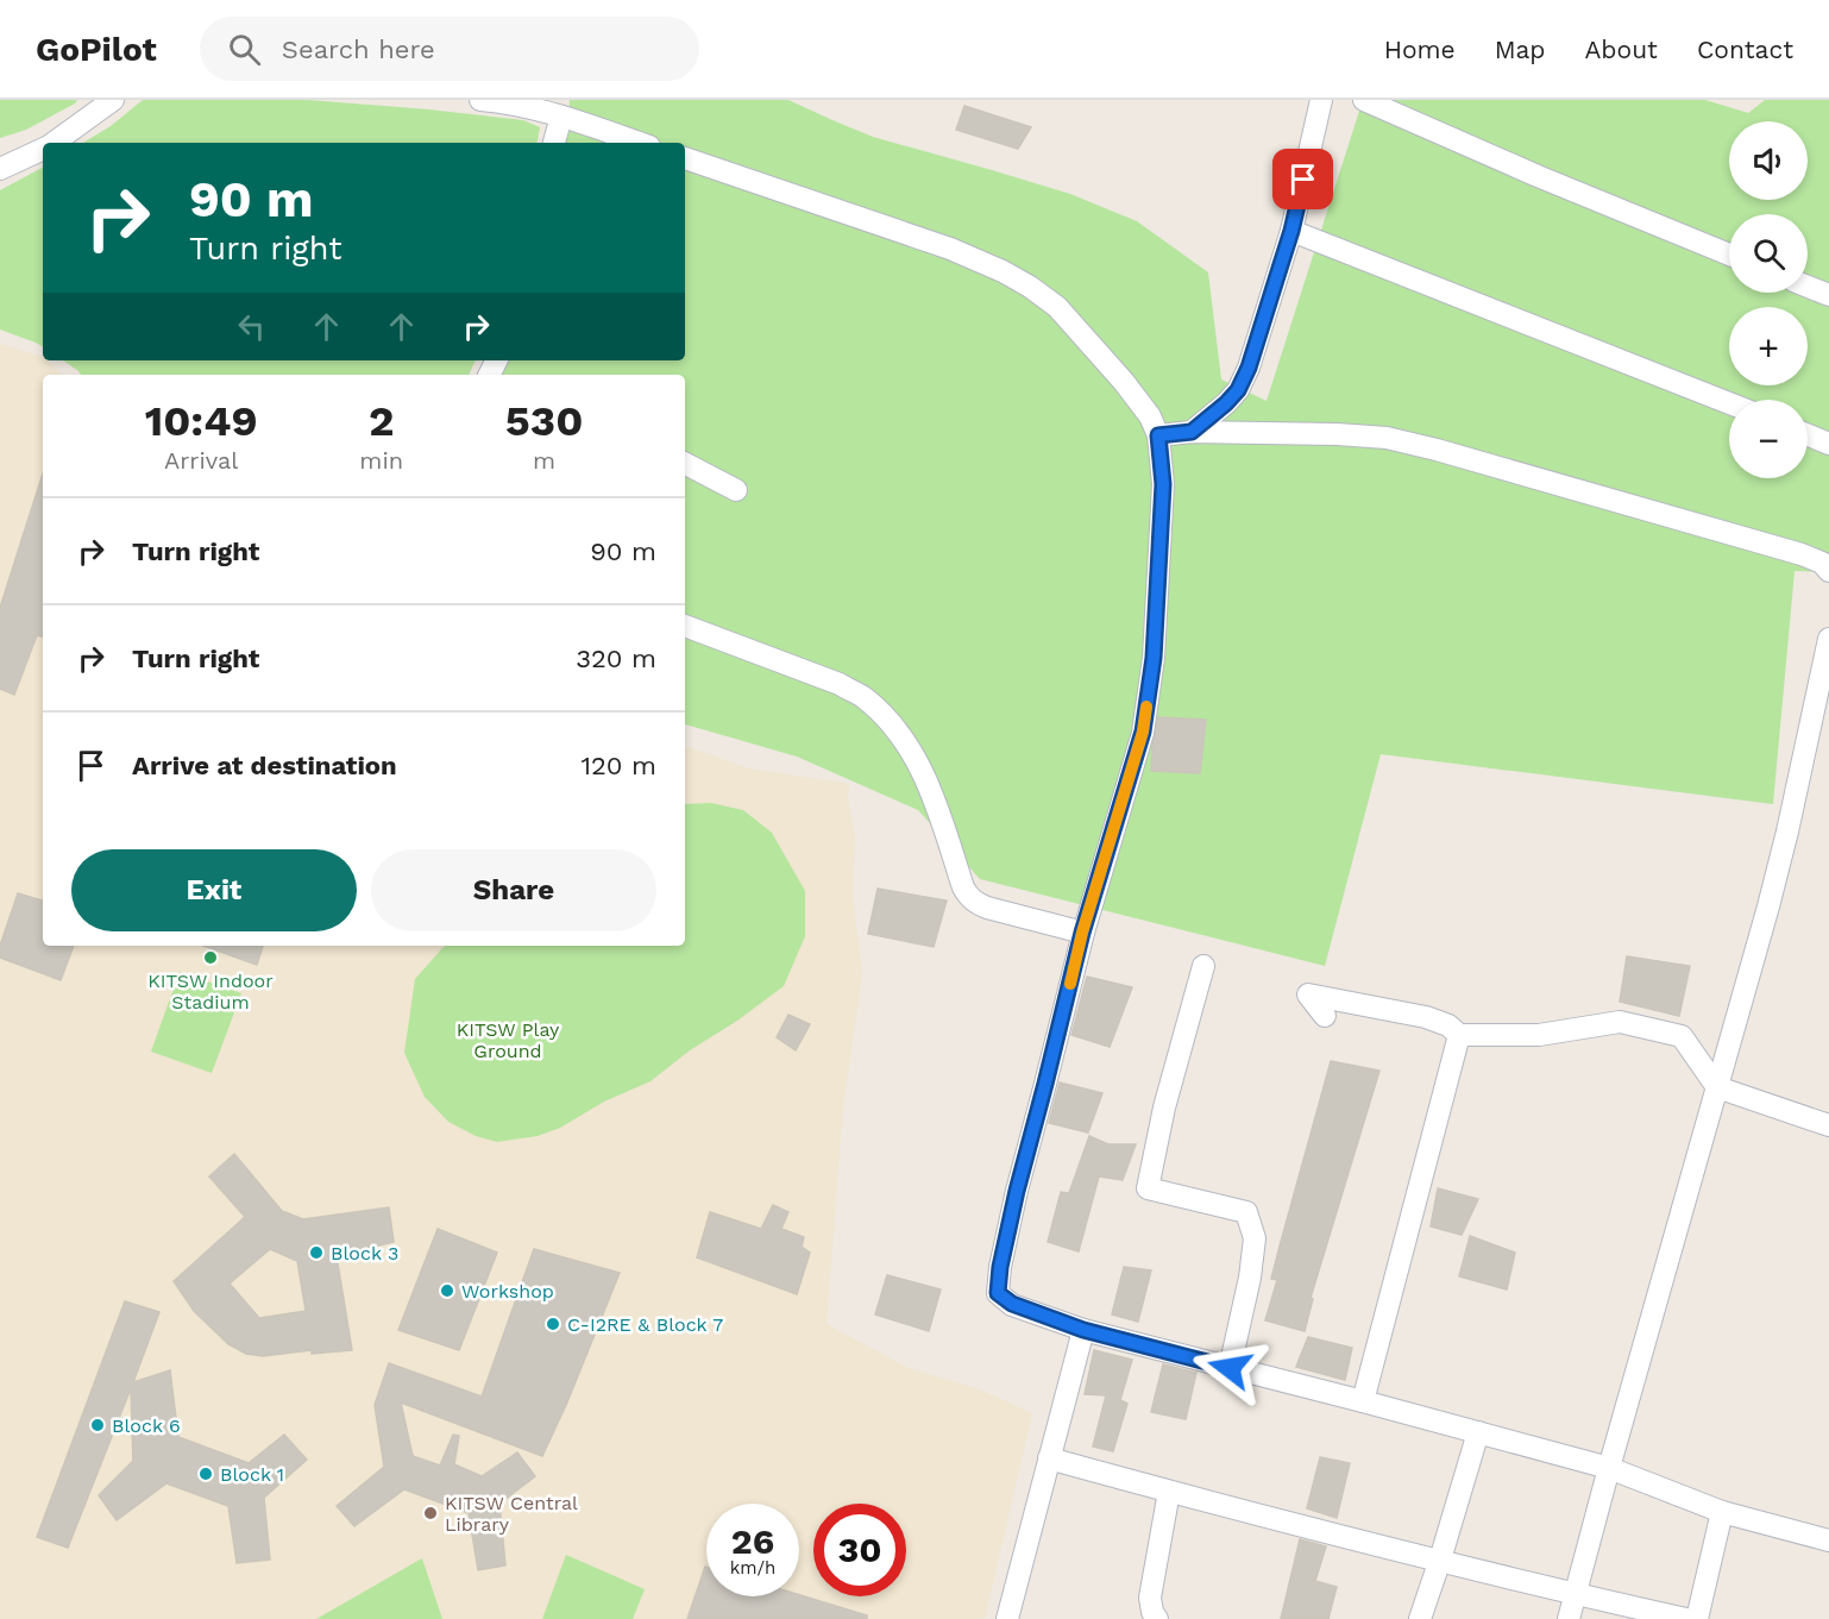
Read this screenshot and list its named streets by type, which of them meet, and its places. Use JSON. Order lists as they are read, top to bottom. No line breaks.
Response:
{"parks":["KITSW Play Ground"],"places":["KITSW Indoor Stadium","Block 3","Workshop","C-I2RE & Block 7","Block 6","Block 1","KITSW Central Library"],"page":{"header":"GoPilot","search":"Search here","nav":["Home","Map","About","Contact"],"map_buttons":["+","−"],"turn":["90 m","Turn right"],"eta":["10:49","Arrival","2","min","530","m"],"list":[{"name":"Turn right","value":"90 m"},{"name":"Turn right","value":"320 m"},{"name":"Arrive at destination","value":"120 m"}],"buttons":["Exit","Share"],"speed":"26 km/h","limit":"30"}}
